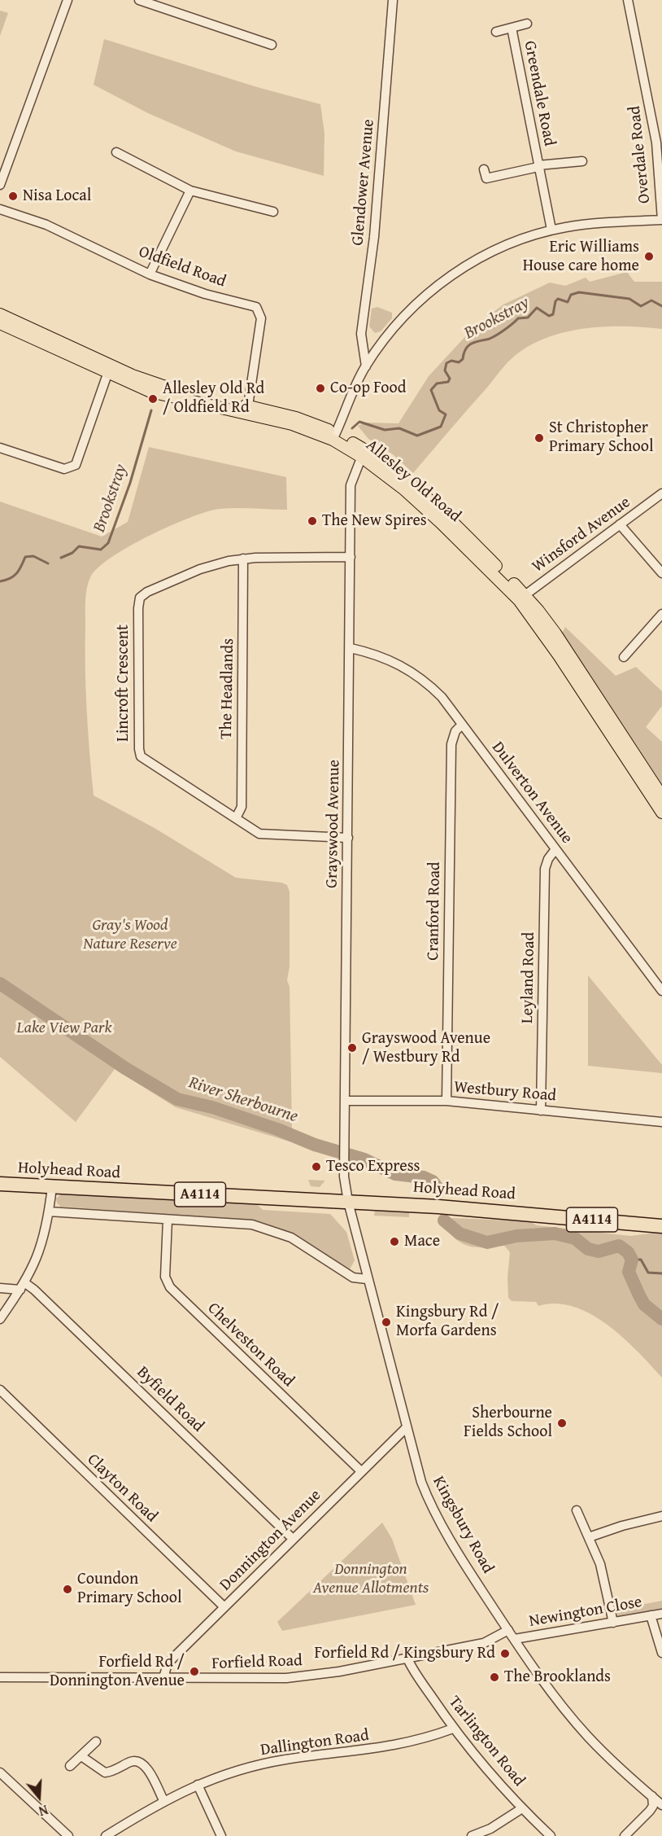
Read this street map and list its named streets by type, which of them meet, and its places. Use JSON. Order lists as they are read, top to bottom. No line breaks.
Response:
{"streets":{"highway":["Holyhead Road","A4114"],"main road":["Allesley Old Road"],"street":["Greendale Road","Overdale Road","Glendower Avenue","Oldfield Road","Winsford Avenue","Lincroft Crescent","The Headlands","Dulverton Avenue","Grayswood Avenue","Cranford Road","Leyland Road","Westbury Road","Chelveston Road","Byfield Road","Clayton Road","Kingsbury Road","Donnington Avenue","Newington Close","Forfield Road","Tarlington Road","Dallington Road"]},"crossings":[["Oldfield Road","Allesley Old Road"],["Allesley Old Road","Winsford Avenue"],["Allesley Old Road","Grayswood Avenue"],["Lincroft Crescent","The Headlands"],["Lincroft Crescent","Grayswood Avenue"],["Dulverton Avenue","Grayswood Avenue"],["Dulverton Avenue","Cranford Road"],["Dulverton Avenue","Leyland Road"],["Grayswood Avenue","Westbury Road"],["Grayswood Avenue","Holyhead Road"],["Grayswood Avenue","Kingsbury Road"],["Cranford Road","Westbury Road"],["Leyland Road","Westbury Road"],["Holyhead Road","Kingsbury Road"],["Chelveston Road","Donnington Avenue"],["Byfield Road","Donnington Avenue"],["Clayton Road","Donnington Avenue"],["Kingsbury Road","Donnington Avenue"],["Kingsbury Road","Newington Close"],["Kingsbury Road","Forfield Road"],["Donnington Avenue","Forfield Road"],["Forfield Road","Tarlington Road"],["Tarlington Road","Dallington Road"]],"water":["Brookstray","River Sherbourne"],"parks":["Gray's Wood Nature Reserve","Lake View Park","Donnington Avenue Allotments"],"places":["Nisa Local","Eric Williams House care home","Co-op Food","Allesley Old Rd / Oldfield Rd","St Christopher Primary School","The New Spires","Grayswood Avenue / Westbury Rd","Tesco Express","Mace","Kingsbury Rd / Morfa Gardens","Sherbourne Fields School","Coundon Primary School","Forfield Rd / Kingsbury Rd","Forfield Rd / Donnington Avenue","The Brooklands"],"north":"bottom"}
